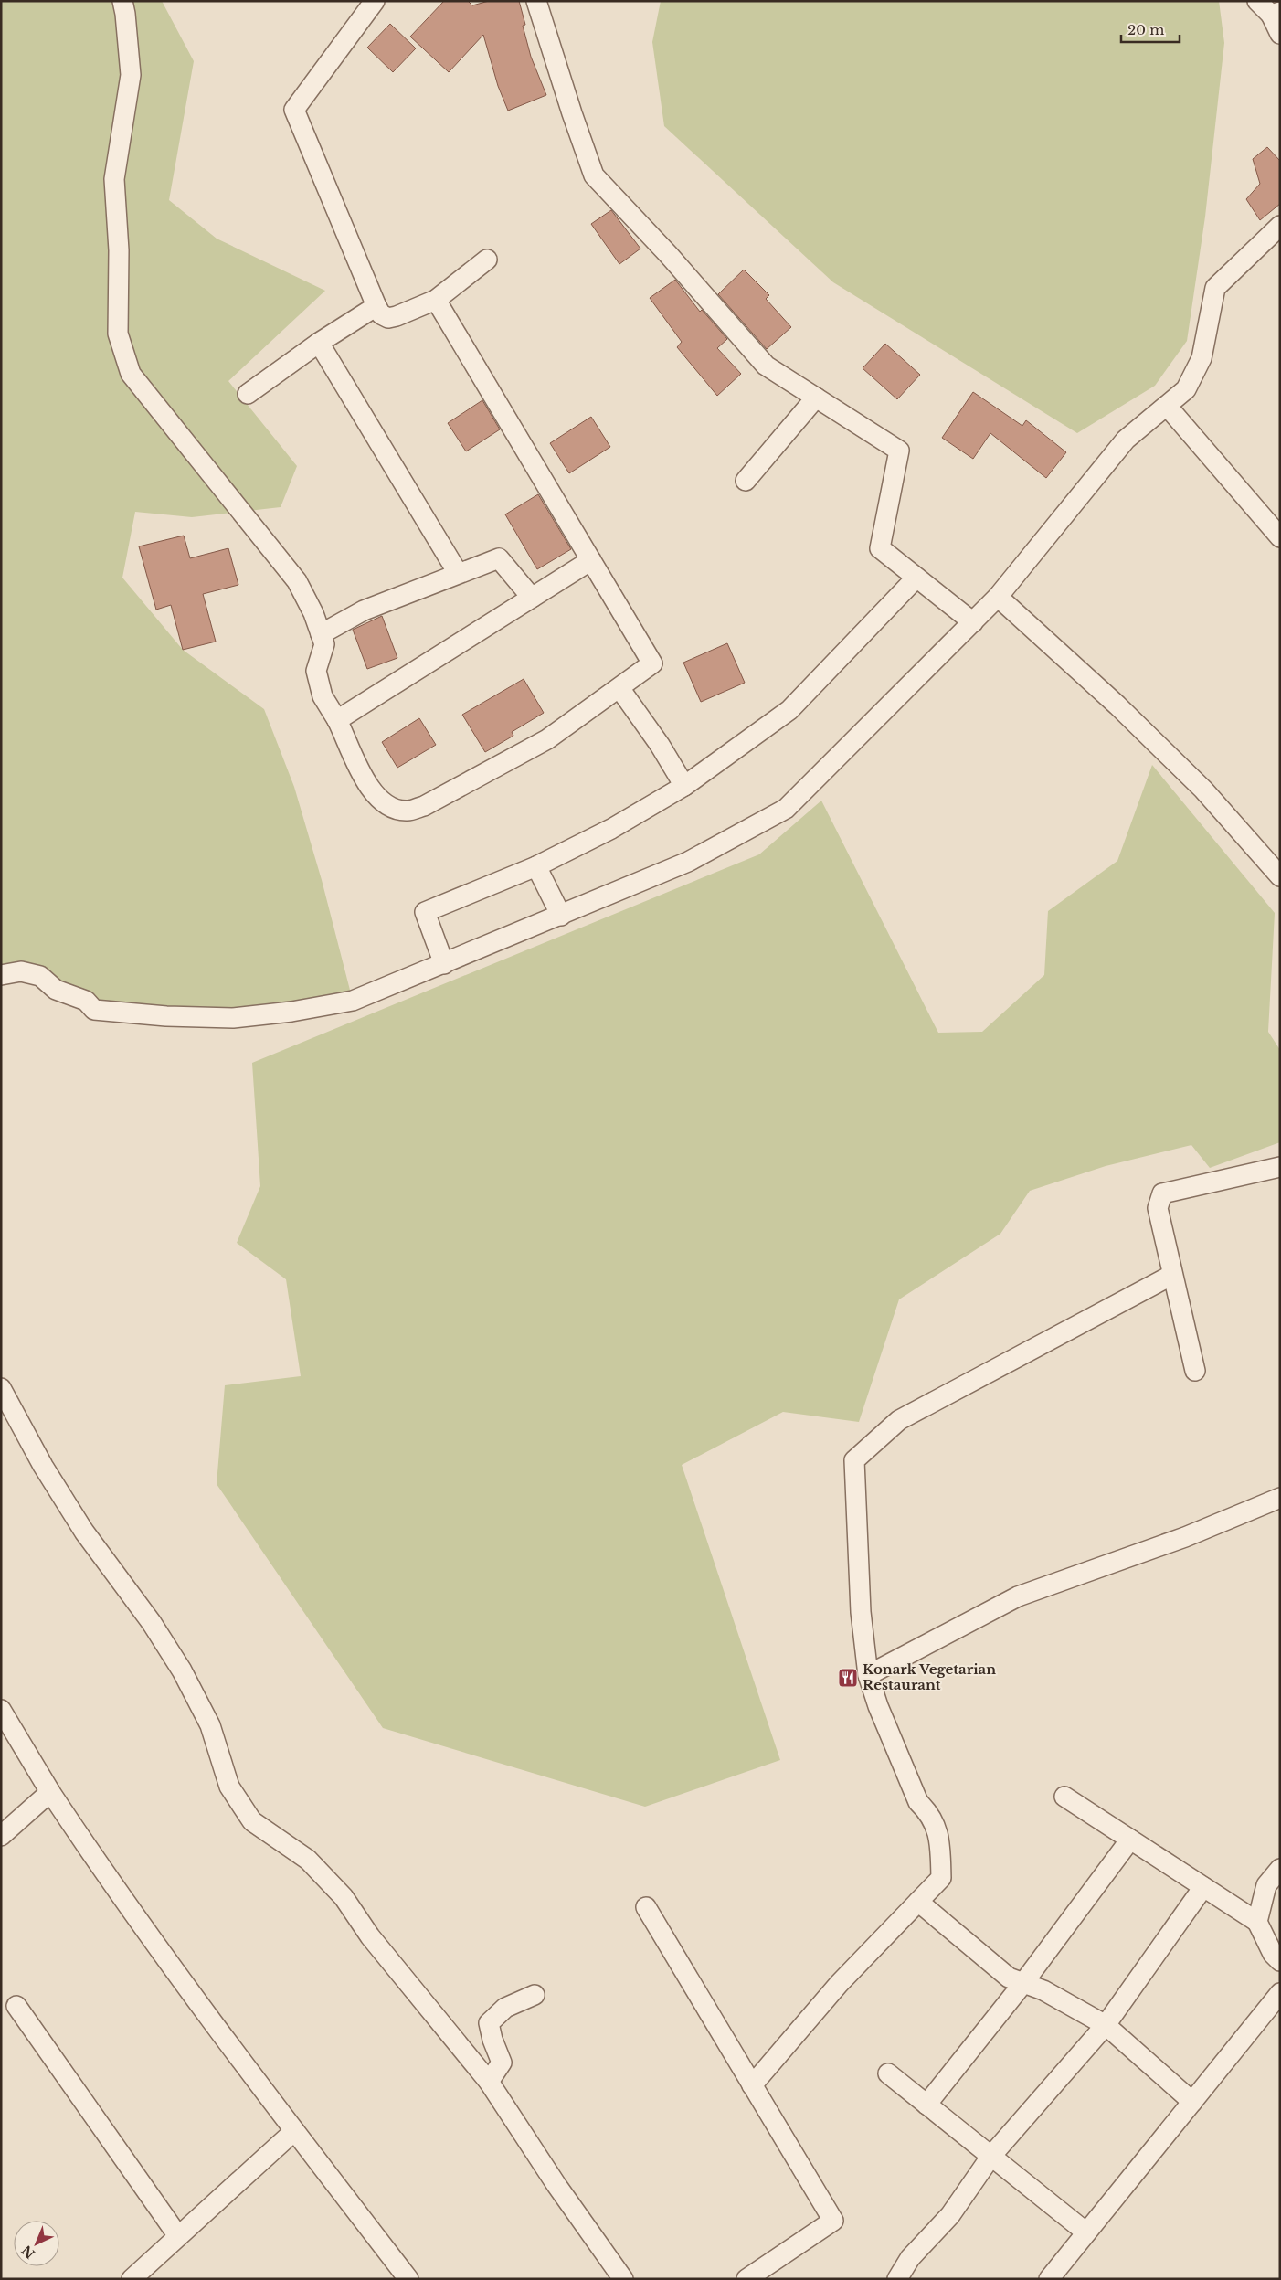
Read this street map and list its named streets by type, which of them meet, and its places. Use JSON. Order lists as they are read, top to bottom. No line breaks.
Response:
{"places":{"restaurant":["Konark Vegetarian Restaurant"]},"scale_bar":"20 m","north":"bottom left"}
